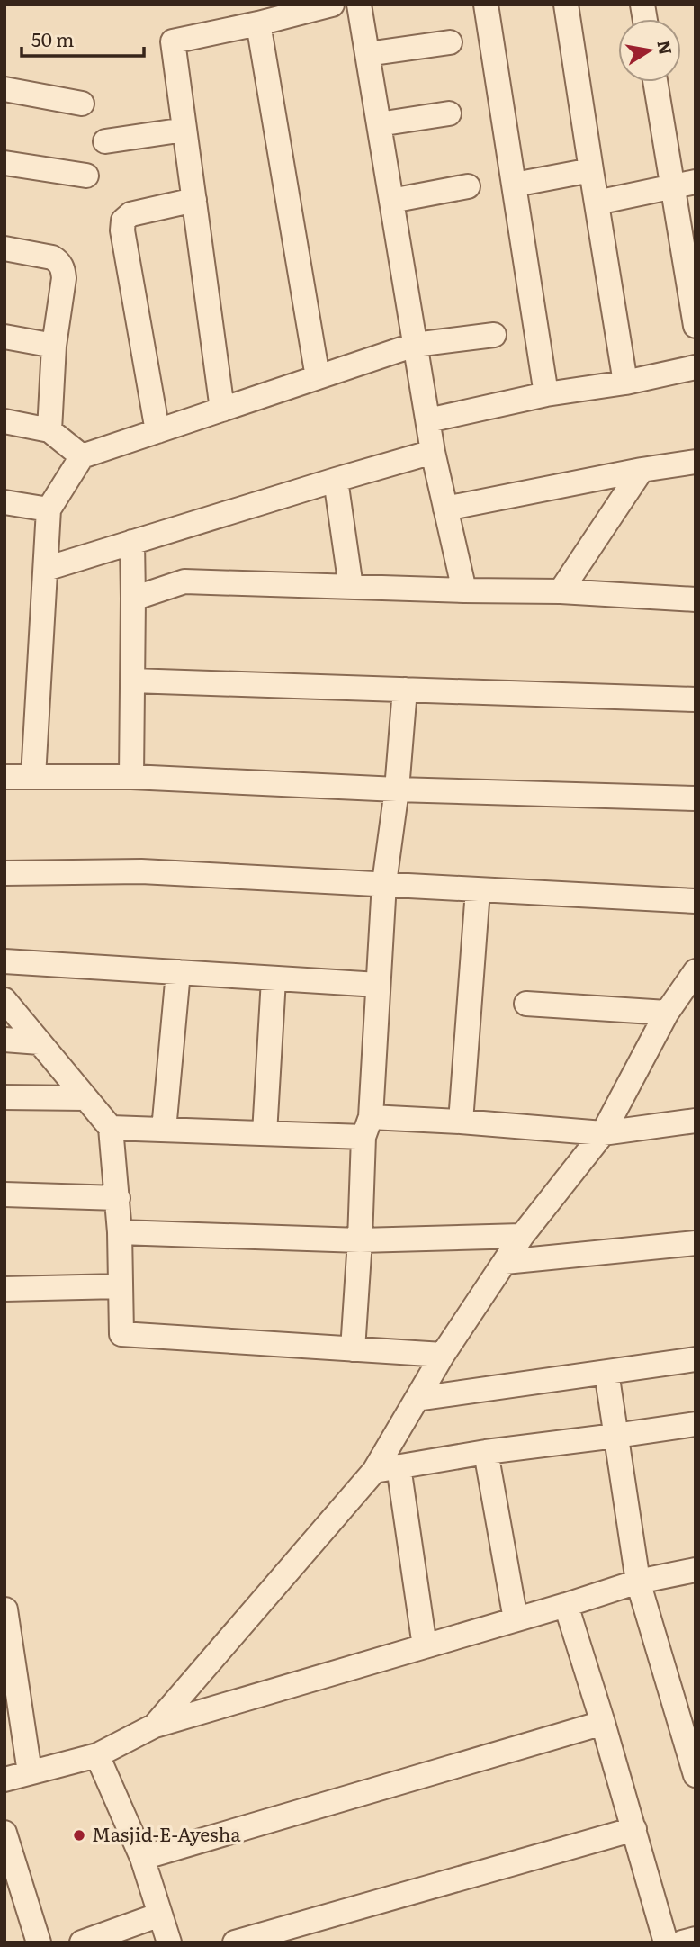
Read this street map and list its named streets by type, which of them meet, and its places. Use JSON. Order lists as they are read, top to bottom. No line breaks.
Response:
{"places":["Masjid-E-Ayesha"],"scale_bar":"50 m","north":"right"}
